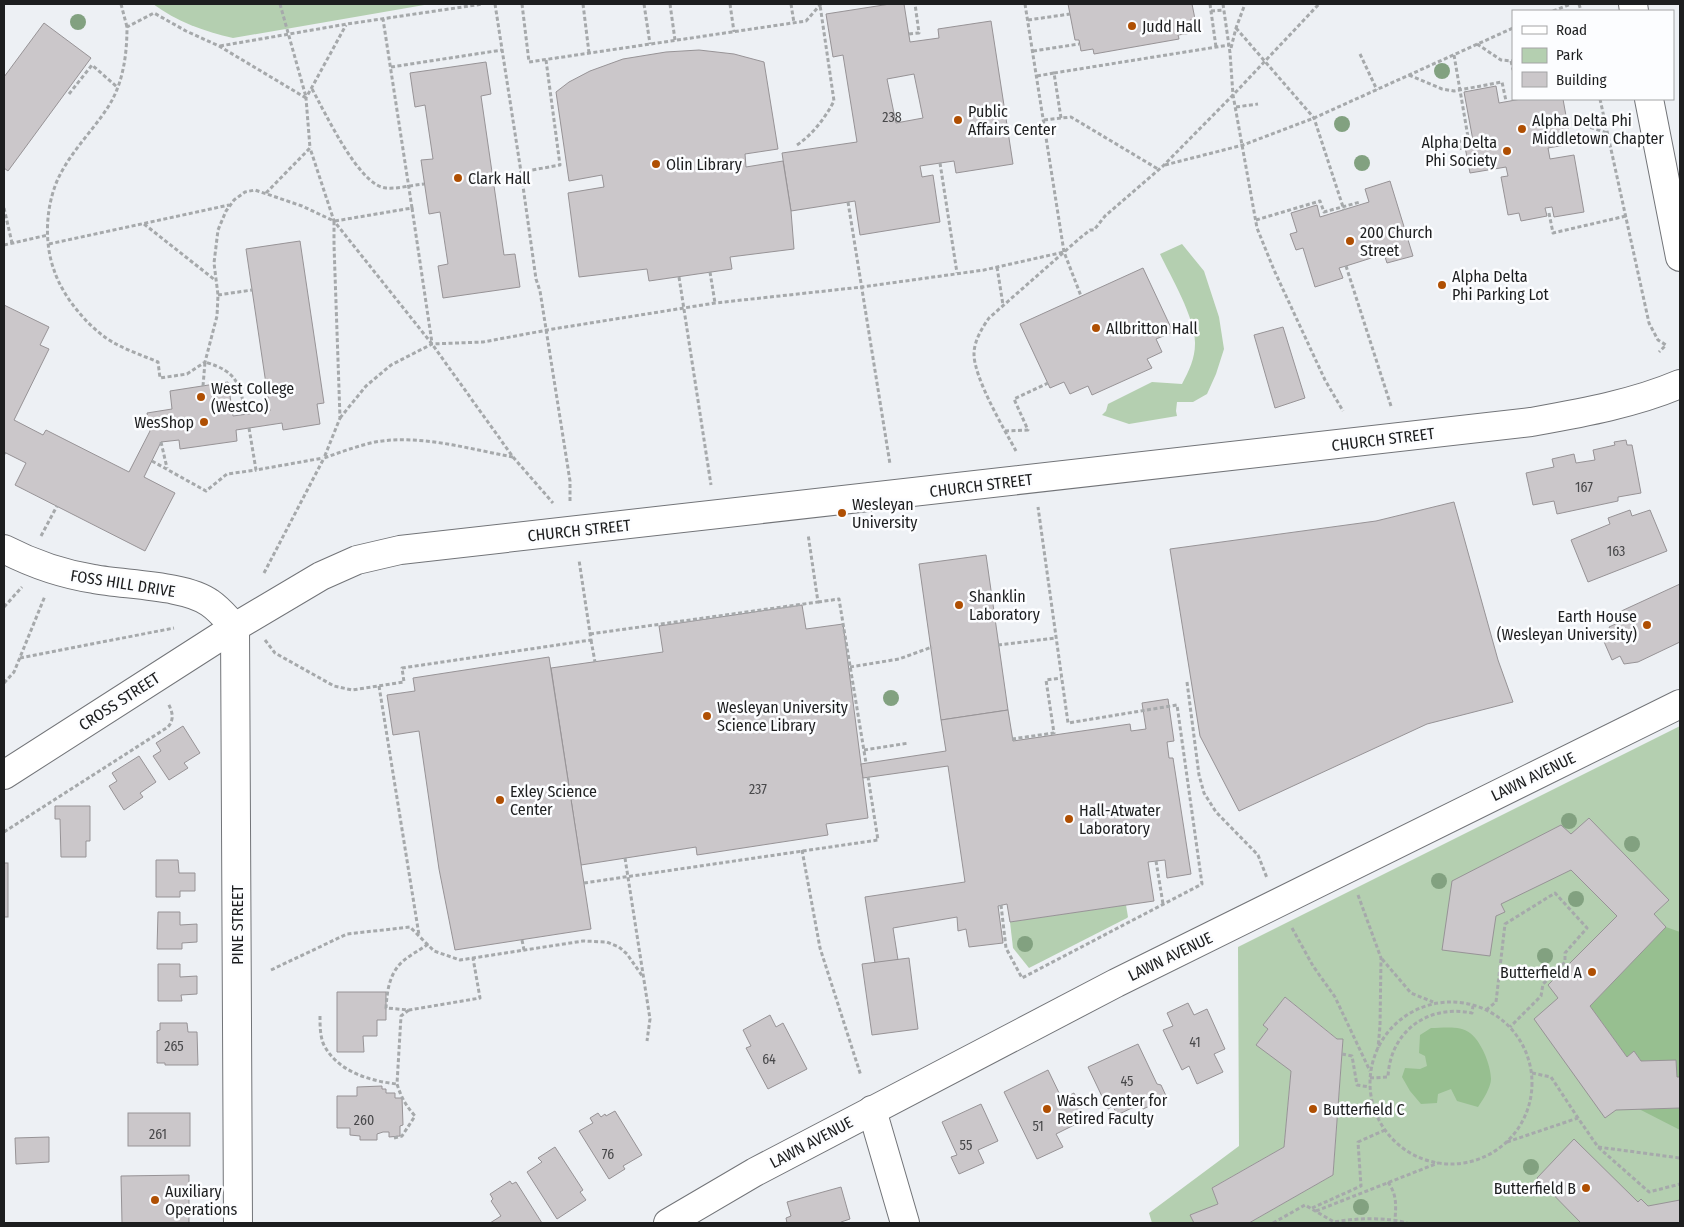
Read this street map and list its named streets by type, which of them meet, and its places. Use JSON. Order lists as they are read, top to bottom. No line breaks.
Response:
{"streets":{"street":["CHURCH STREET","FOSS HILL DRIVE","CROSS STREET","LAWN AVENUE","PINE STREET"]},"crossings":[["CHURCH STREET","FOSS HILL DRIVE"],["CHURCH STREET","CROSS STREET"],["CHURCH STREET","PINE STREET"],["FOSS HILL DRIVE","CROSS STREET"],["FOSS HILL DRIVE","PINE STREET"],["CROSS STREET","PINE STREET"]],"places":["Judd Hall","Public Affairs Center","Alpha Delta Phi Middletown Chapter","Alpha Delta Phi Society","Olin Library","Clark Hall","200 Church Street","Alpha Delta Phi Parking Lot","Allbritton Hall","West College (WestCo)","WesShop","Wesleyan University","Shanklin Laboratory","Earth House (Wesleyan University)","Wesleyan University Science Library","Exley Science Center","Hall-Atwater Laboratory","Butterfield A","Wasch Center for Retired Faculty","Butterfield C","Butterfield B","Auxiliary Operations"],"house_numbers":["238","167","163","237","41","265","64","45","260","51","261","55","76"],"legend":["Road","Park","Building"]}
